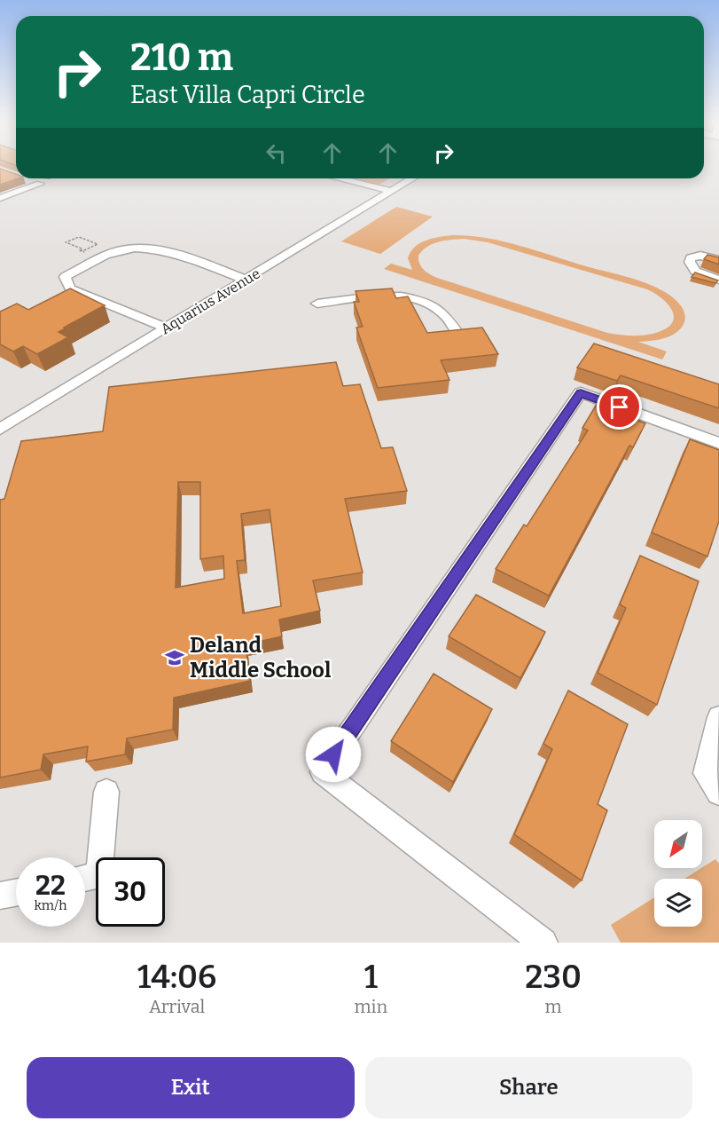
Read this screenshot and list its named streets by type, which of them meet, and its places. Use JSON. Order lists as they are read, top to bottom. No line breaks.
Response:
{"streets":{"street":["Aquarius Avenue"]},"places":{"school or university":["Deland Middle School"]},"north":"bottom left","page":{"turn":["210 m","East Villa Capri Circle"],"speed":"22 km/h","limit":"30","eta":["14:06","Arrival","1","min","230","m"],"buttons":["Exit","Share"]}}
